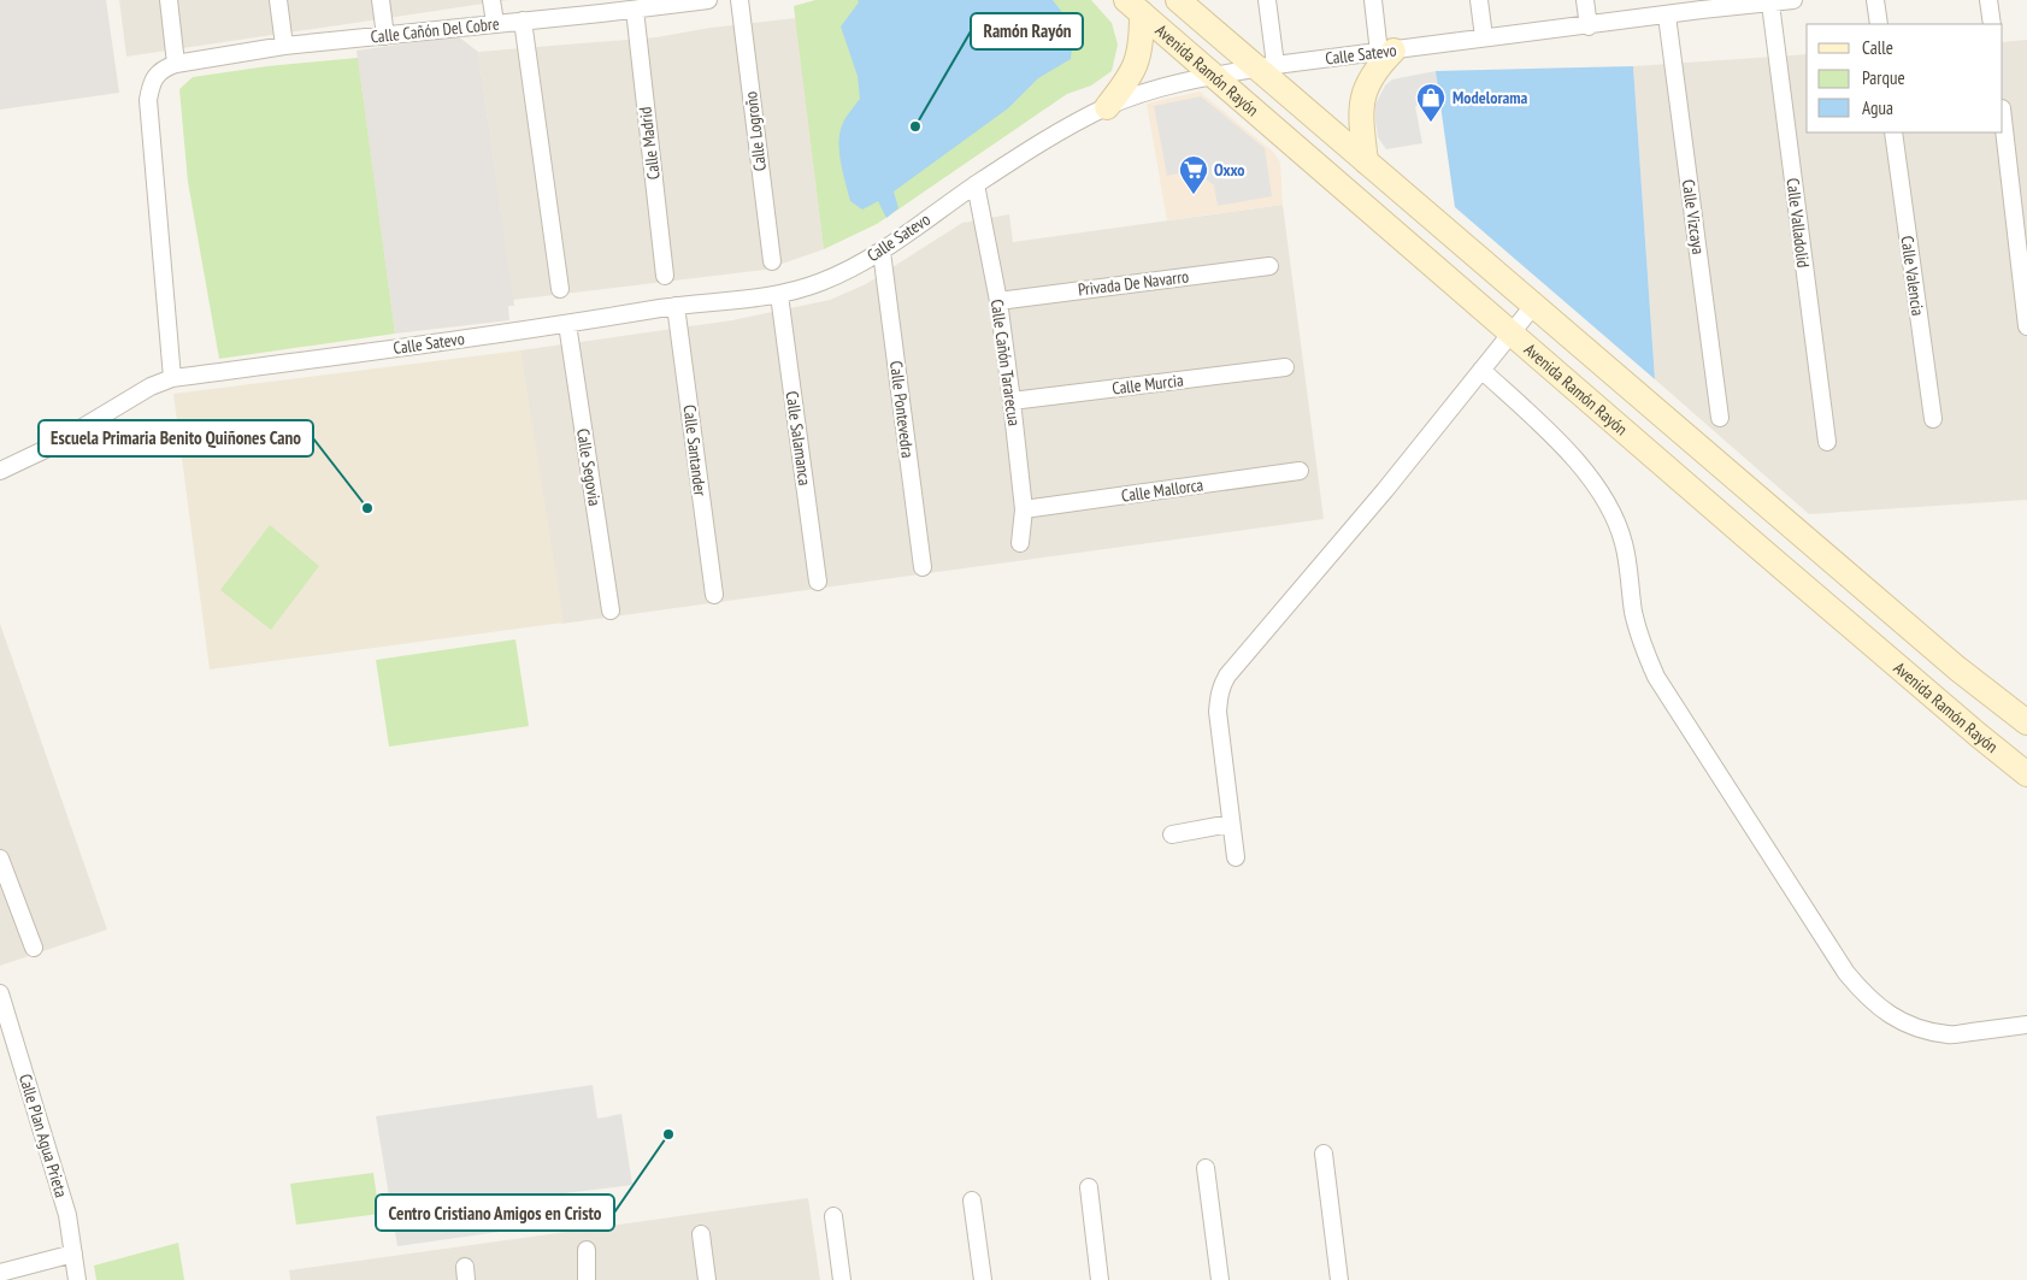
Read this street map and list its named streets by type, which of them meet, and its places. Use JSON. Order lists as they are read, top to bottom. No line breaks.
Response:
{"streets":{"main road":["Avenida Ramón Rayón"],"street":["Calle Cañón Del Cobre","Calle Satevo","Calle Logroño","Calle Madrid","Calle Vizcaya","Calle Valladolid","Calle Valencia","Privada De Navarro","Calle Cañón Tararecua","Calle Murcia","Calle Pontevedra","Calle Salamanca","Calle Santander","Calle Segovia","Calle Mallorca","Calle Plan Agua Prieta"]},"crossings":[["Calle Cañón Del Cobre","Calle Madrid"],["Calle Satevo","Avenida Ramón Rayón"],["Calle Satevo","Calle Vizcaya"],["Calle Satevo","Calle Valladolid"],["Calle Satevo","Calle Cañón Tararecua"],["Calle Satevo","Calle Pontevedra"],["Calle Satevo","Calle Salamanca"],["Calle Satevo","Calle Santander"],["Calle Satevo","Calle Segovia"],["Privada De Navarro","Calle Cañón Tararecua"],["Calle Cañón Tararecua","Calle Murcia"],["Calle Cañón Tararecua","Calle Mallorca"]],"places":{"shop":["Modelorama"],"other":["Ramón Rayón","Escuela Primaria Benito Quiñones Cano","Centro Cristiano Amigos en Cristo"],"supermarket":["Oxxo"]},"legend":["Calle","Parque","Agua"]}
